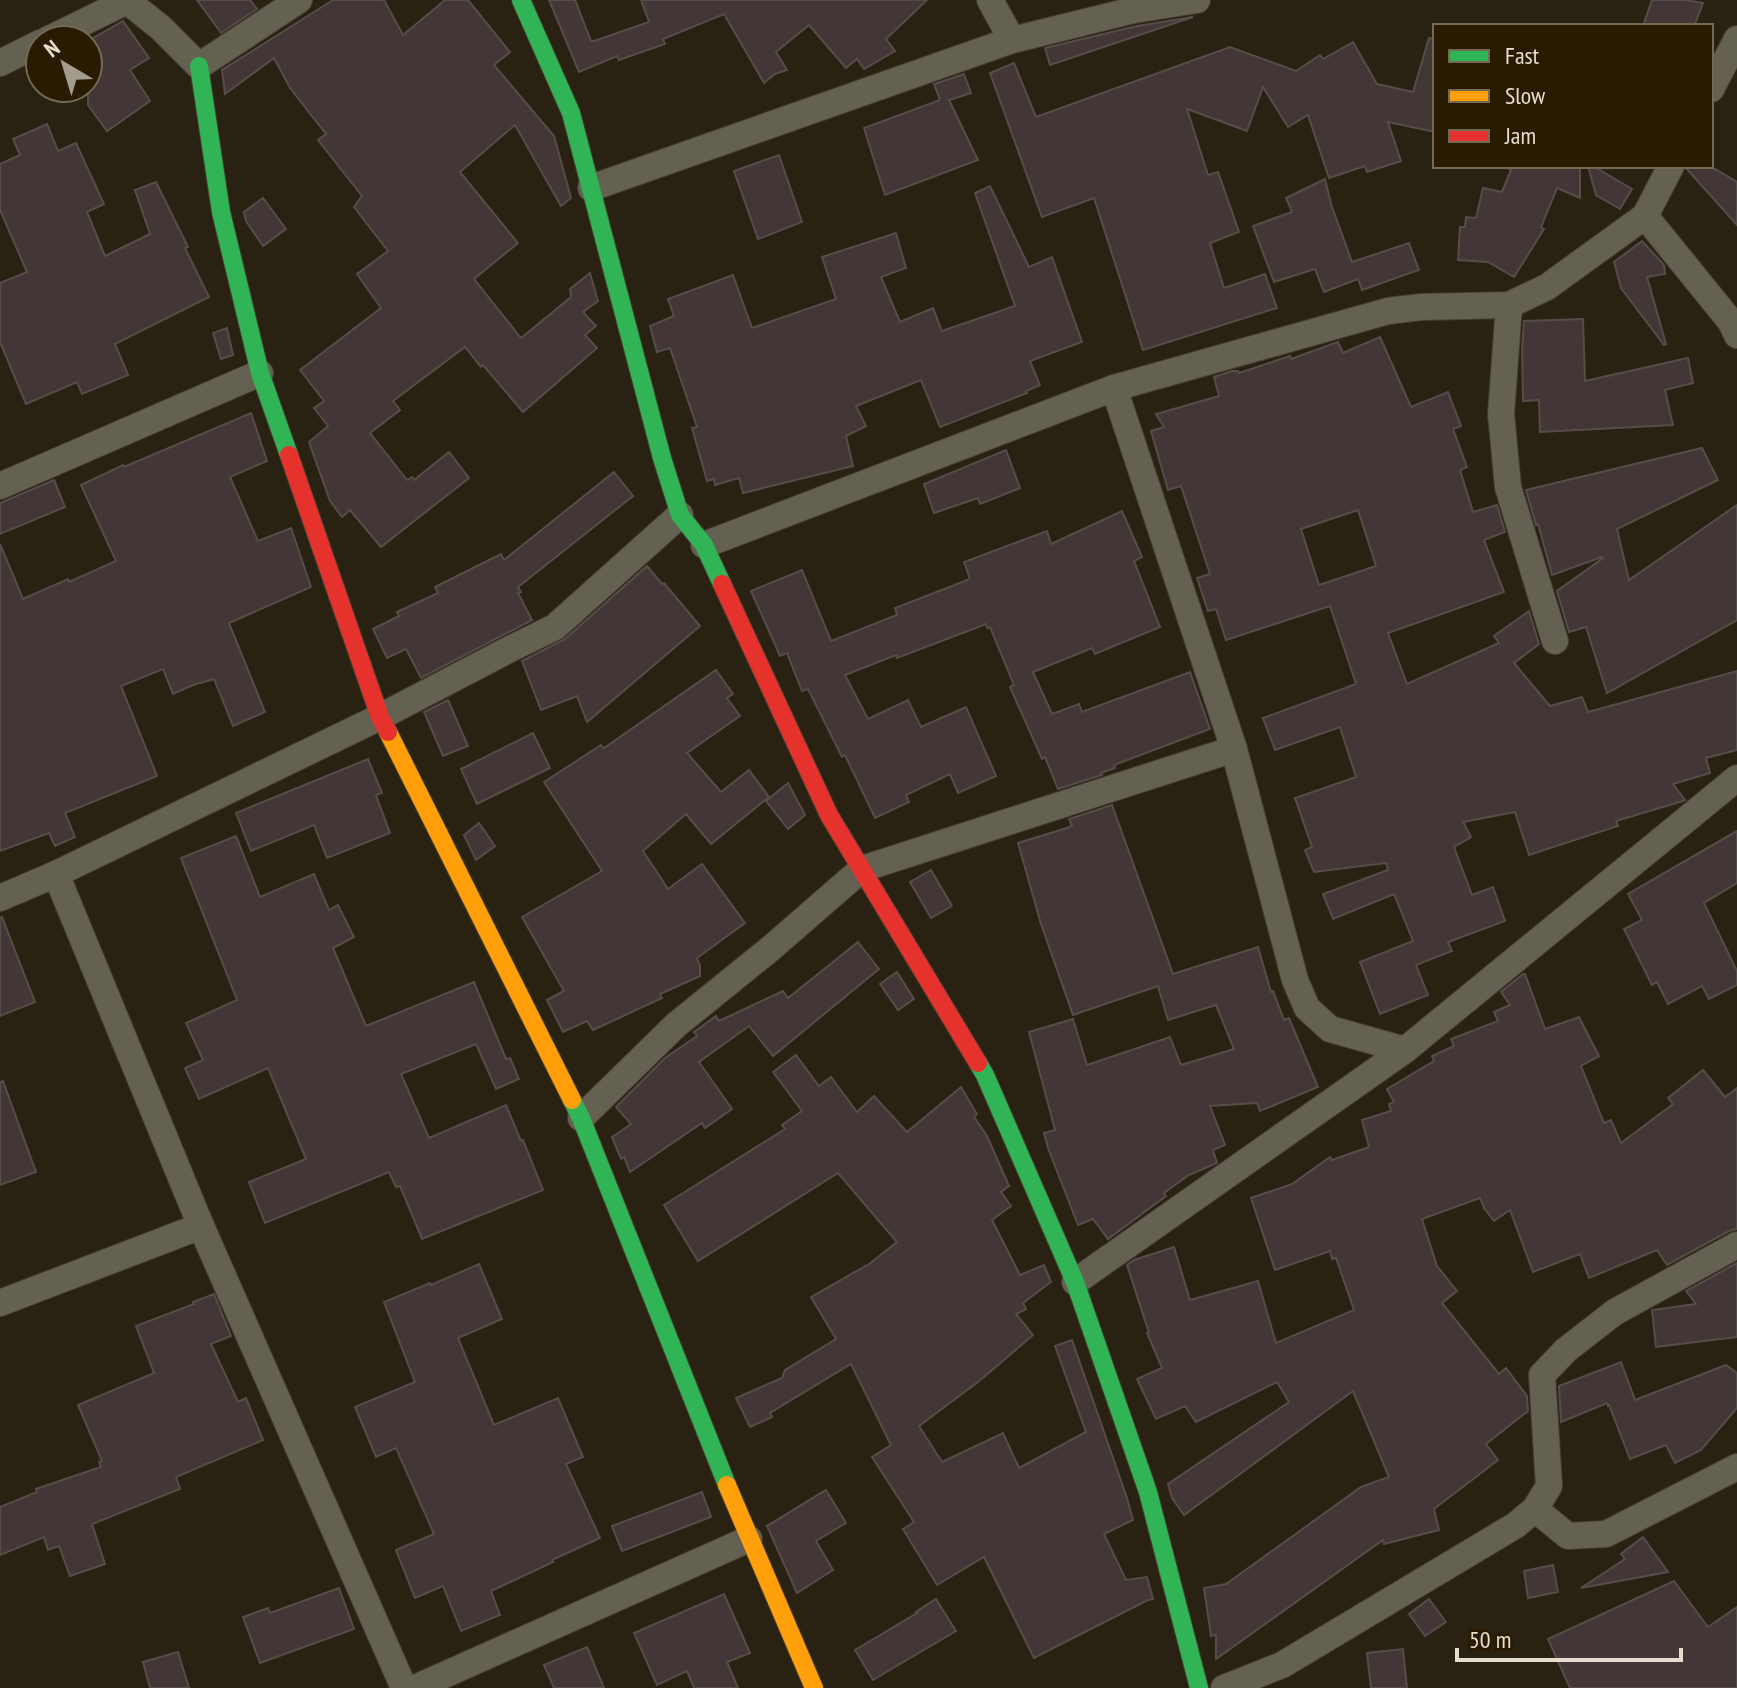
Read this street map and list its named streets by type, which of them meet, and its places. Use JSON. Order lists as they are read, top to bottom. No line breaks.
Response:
{"legend":["Fast","Slow","Jam"],"scale_bar":"50 m","north":"top left"}
